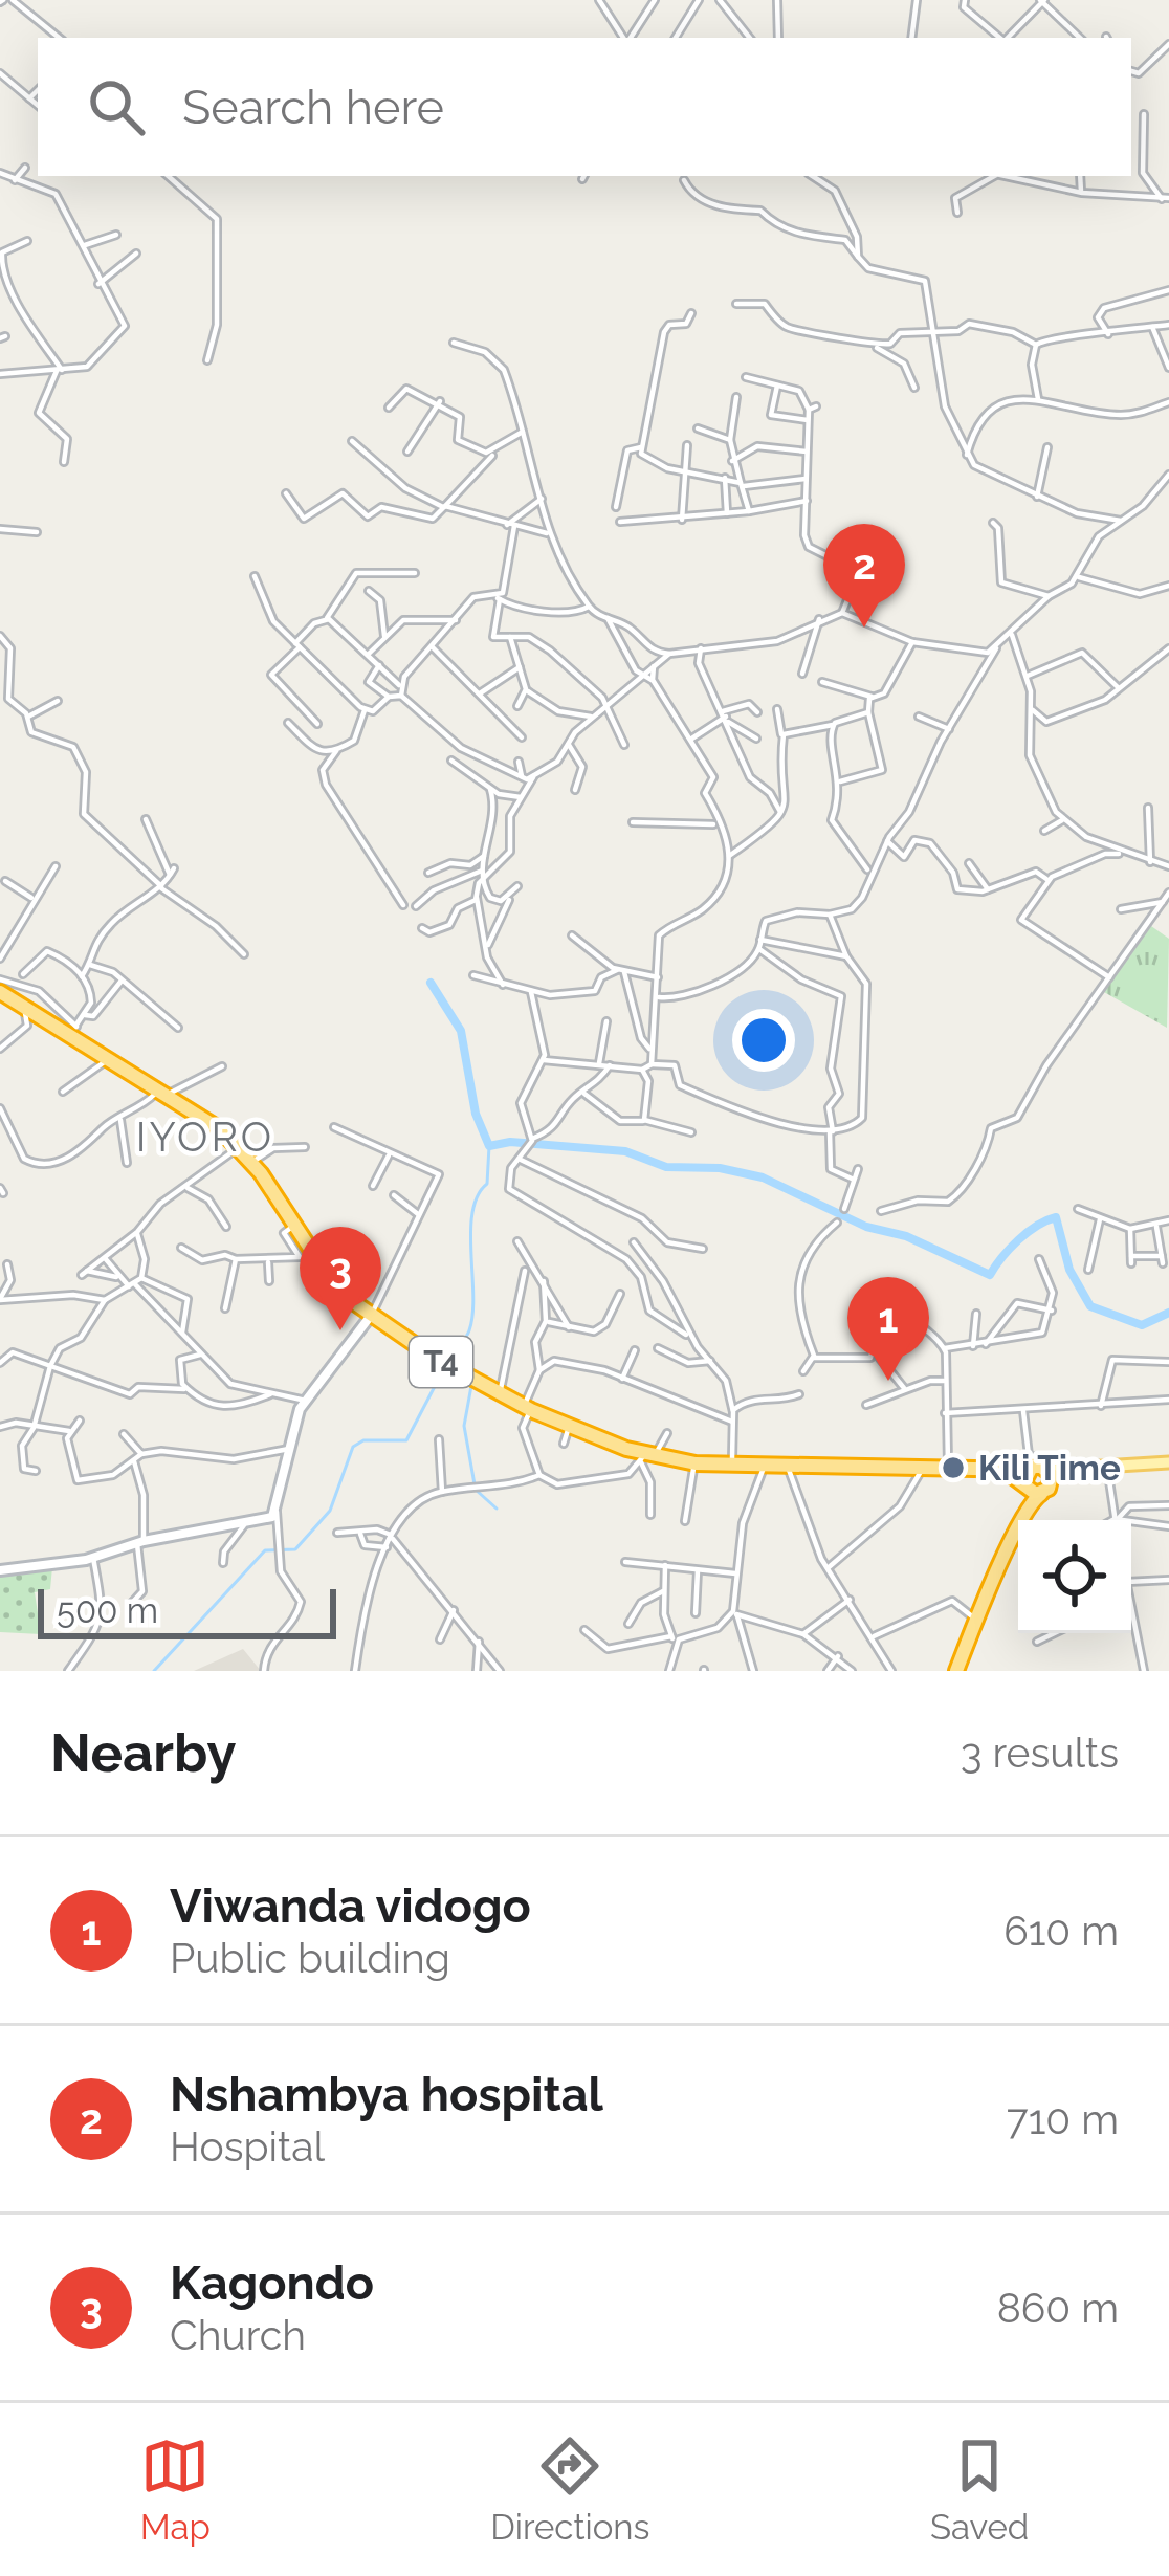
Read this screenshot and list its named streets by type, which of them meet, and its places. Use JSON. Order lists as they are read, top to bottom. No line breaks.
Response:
{"streets":{"highway":["T4"]},"districts":["IYORO"],"places":["Kili Time"],"scale_bar":"500 m","page":{"search":"Search here","pins":["2","3","1"],"scale":"500 m","heading":["Nearby","3 results"],"list":[{"mark":"1","name":"Viwanda vidogo","note":"Public building","value":"610 m"},{"mark":"2","name":"Nshambya hospital","note":"Hospital","value":"710 m"},{"mark":"3","name":"Kagondo","note":"Church","value":"860 m"}],"nav":["Map","Directions","Saved"]}}
